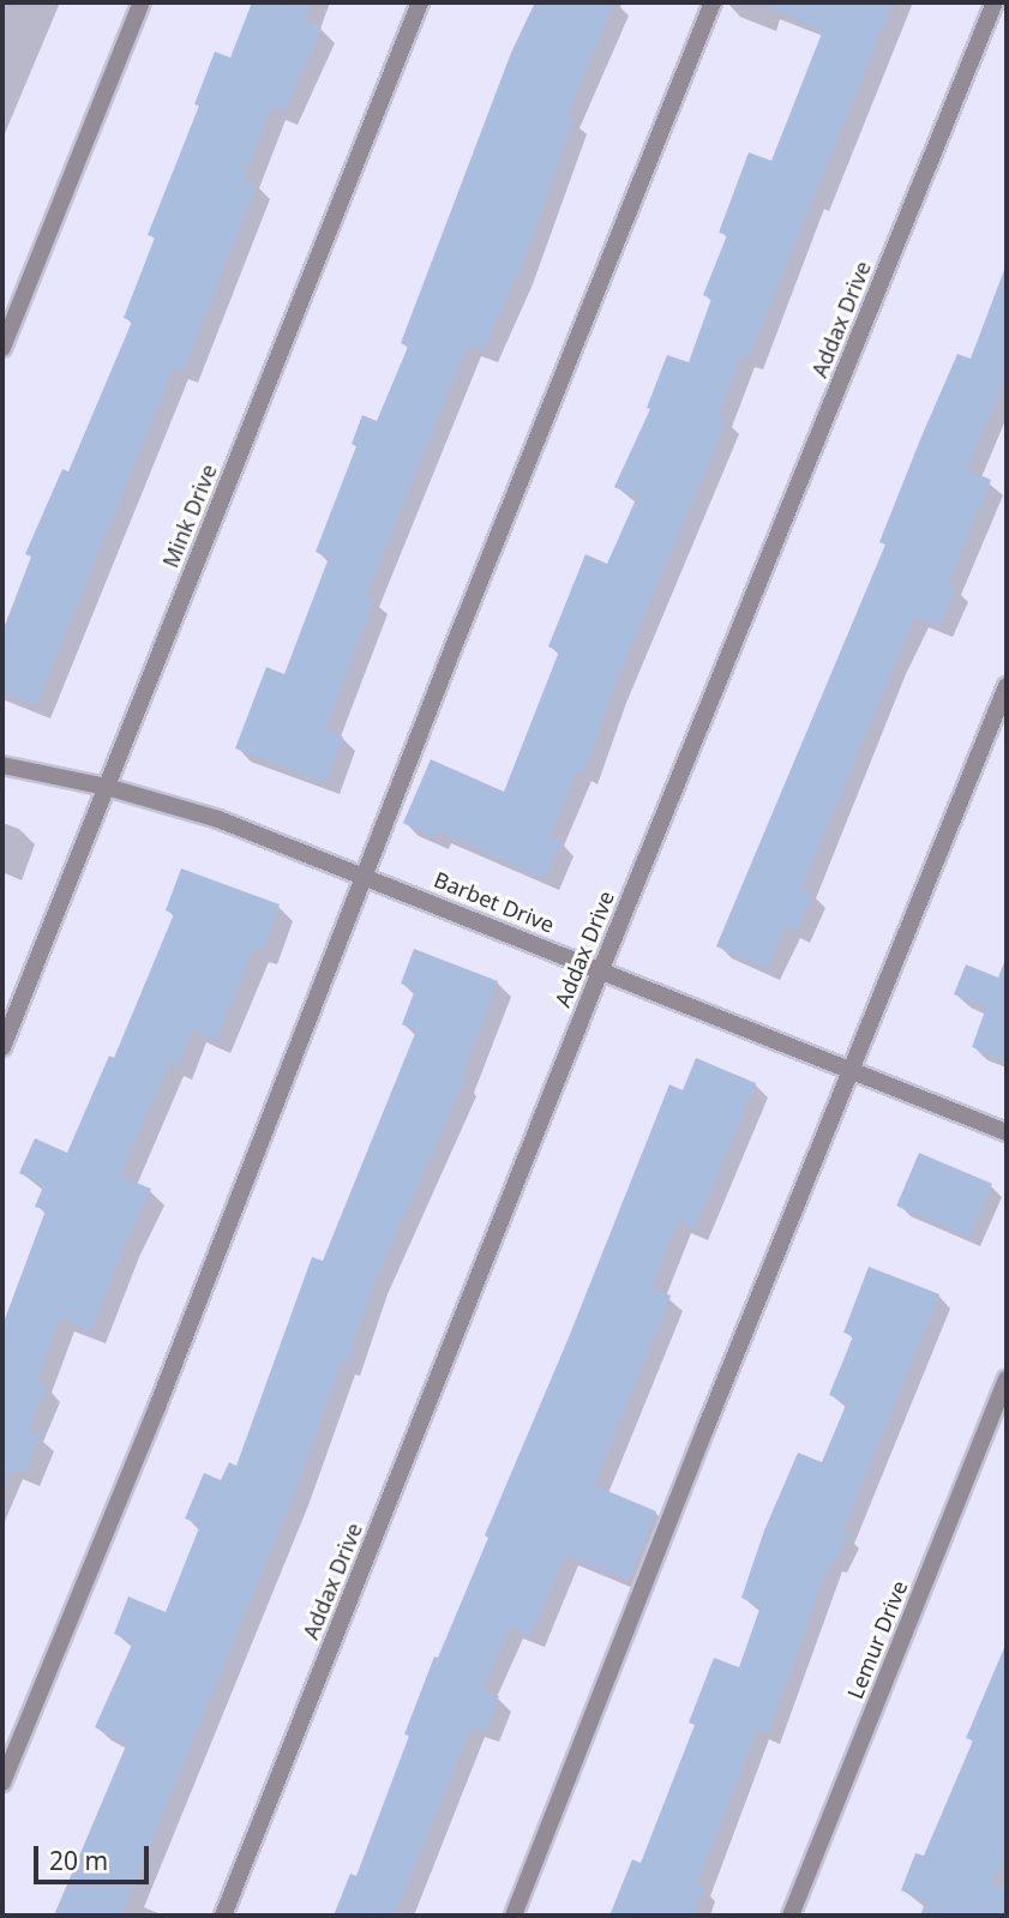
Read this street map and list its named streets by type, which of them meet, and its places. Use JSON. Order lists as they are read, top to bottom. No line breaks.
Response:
{"streets":{"street":["Addax Drive","Mink Drive","Barbet Drive","Lemur Drive"]},"crossings":[["Addax Drive","Barbet Drive"],["Mink Drive","Barbet Drive"]],"scale_bar":"20 m"}
